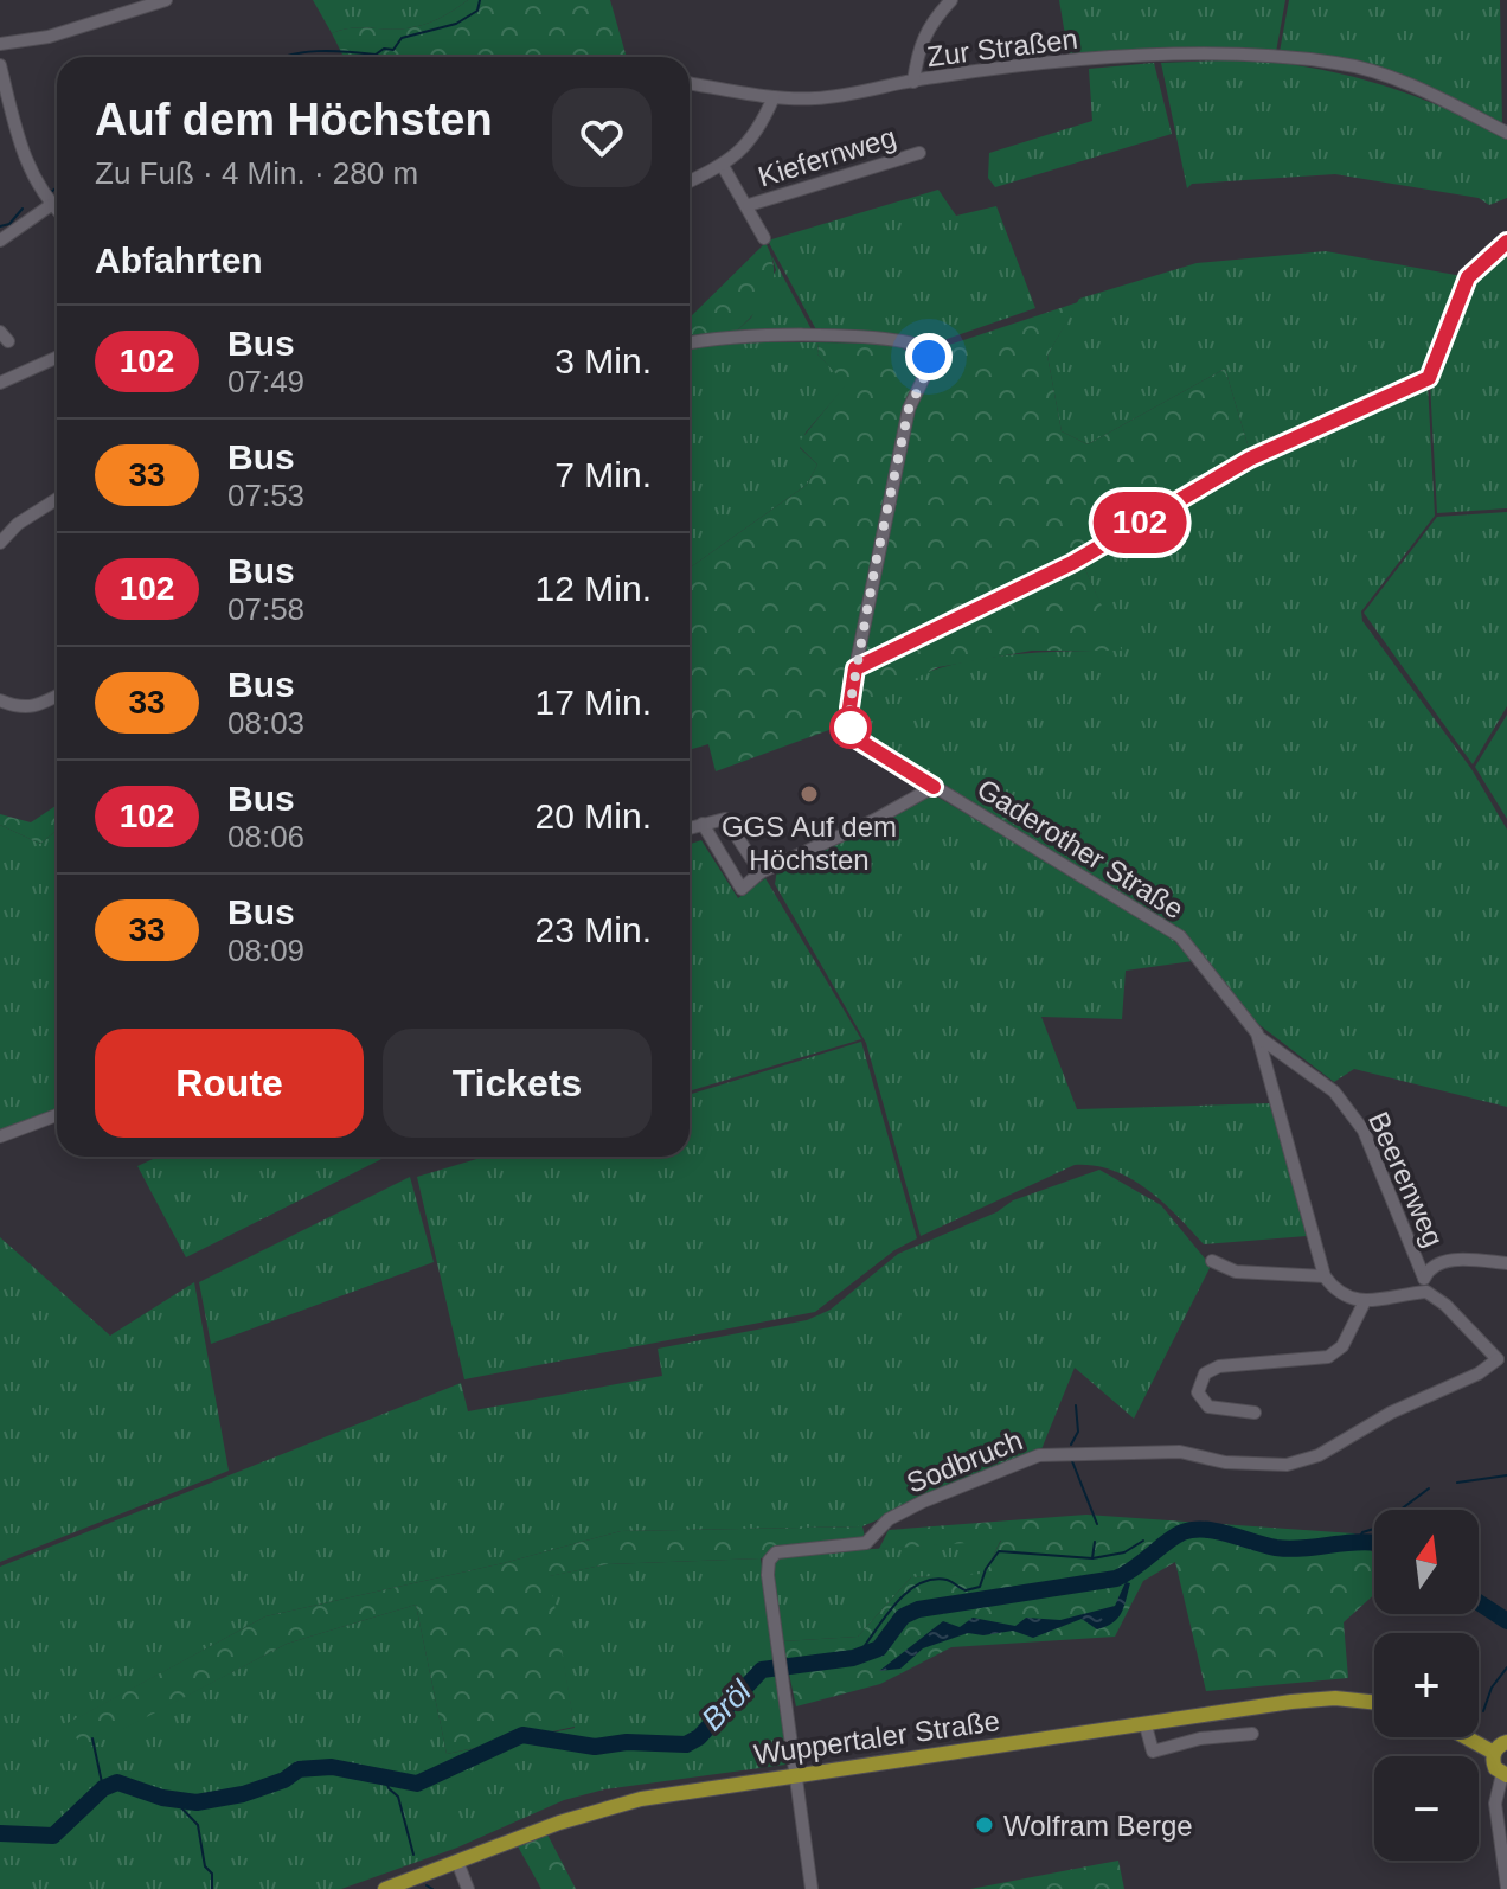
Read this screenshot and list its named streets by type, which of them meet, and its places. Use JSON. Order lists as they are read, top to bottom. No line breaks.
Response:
{"streets":{"main road":["Wuppertaler Straße"],"street":["Zur Straßen","Kiefernweg","Gaderother Straße","Beerenweg","Sodbruch"]},"crossings":[["Gaderother Straße","Beerenweg"],["Sodbruch","Wuppertaler Straße"]],"water":["Bröl"],"places":["GGS Auf dem Höchsten","Wolfram Berge"],"lines":["bus line 102"],"north":"top","page":{"on_map":"102","heading":[["Auf dem Höchsten","Zu Fuß · 4 Min. · 280 m"],"Abfahrten"],"list":[{"mark":"102","name":"Bus","note":"07:49","value":"3 Min."},{"mark":"33","name":"Bus","note":"07:53","value":"7 Min."},{"mark":"102","name":"Bus","note":"07:58","value":"12 Min."},{"mark":"33","name":"Bus","note":"08:03","value":"17 Min."},{"mark":"102","name":"Bus","note":"08:06","value":"20 Min."},{"mark":"33","name":"Bus","note":"08:09","value":"23 Min."}],"buttons":["Route","Tickets"],"map_buttons":["+","−"]}}
